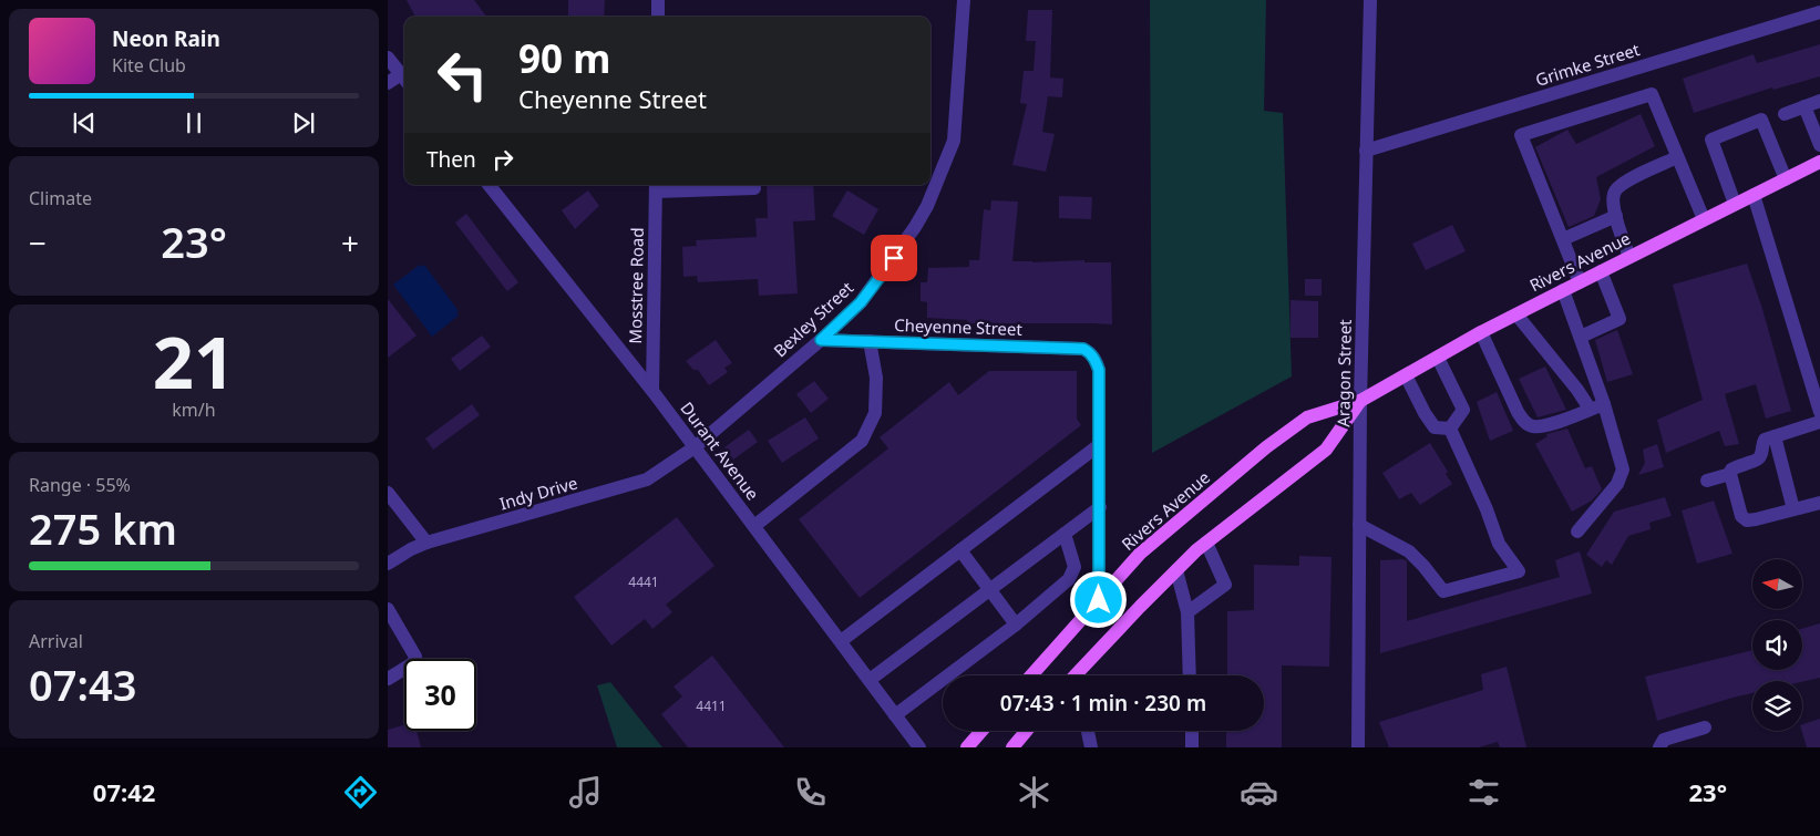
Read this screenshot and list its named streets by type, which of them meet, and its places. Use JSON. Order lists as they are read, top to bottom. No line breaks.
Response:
{"streets":{"main road":["Rivers Avenue"],"street":["Grimke Street","Mosstree Road","Bexley Street","Cheyenne Street","Aragon Street","Durant Avenue","Indy Drive"]},"crossings":[["Grimke Street","Aragon Street"],["Rivers Avenue","Aragon Street"],["Mosstree Road","Durant Avenue"],["Bexley Street","Cheyenne Street"],["Bexley Street","Durant Avenue"],["Bexley Street","Indy Drive"],["Durant Avenue","Indy Drive"]],"house_numbers":["4441","4411"],"north":"left","page":{"turn":["90 m","Cheyenne Street"],"song":["Neon Rain","Kite Club"],"then":"Then","tile":["Climate",["21","km/h"],["Range · 55%","275 km"],["Arrival","07:43"]],"heat":["−","23°","+"],"limit":"30","trip":"07:43 · 1 min · 230 m","tabs":["07:42","23°"]}}
